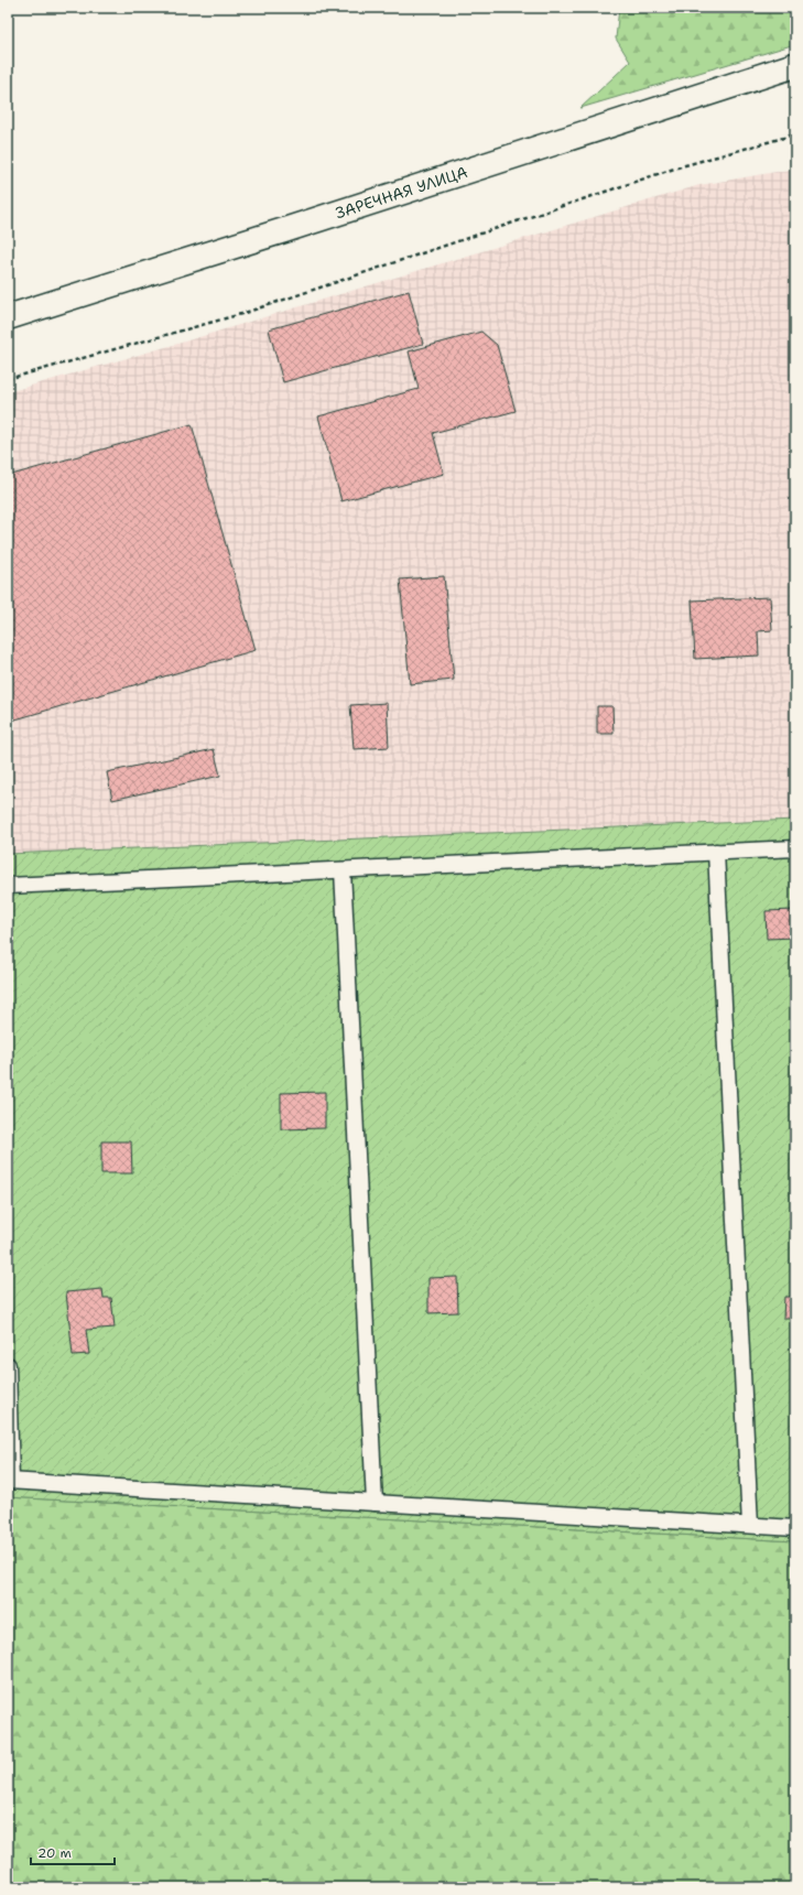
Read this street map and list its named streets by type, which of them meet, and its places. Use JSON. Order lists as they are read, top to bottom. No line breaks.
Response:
{"streets":{"street":["ЗАРЕЧНАЯ УЛИЦА"]},"scale_bar":"20 m"}
